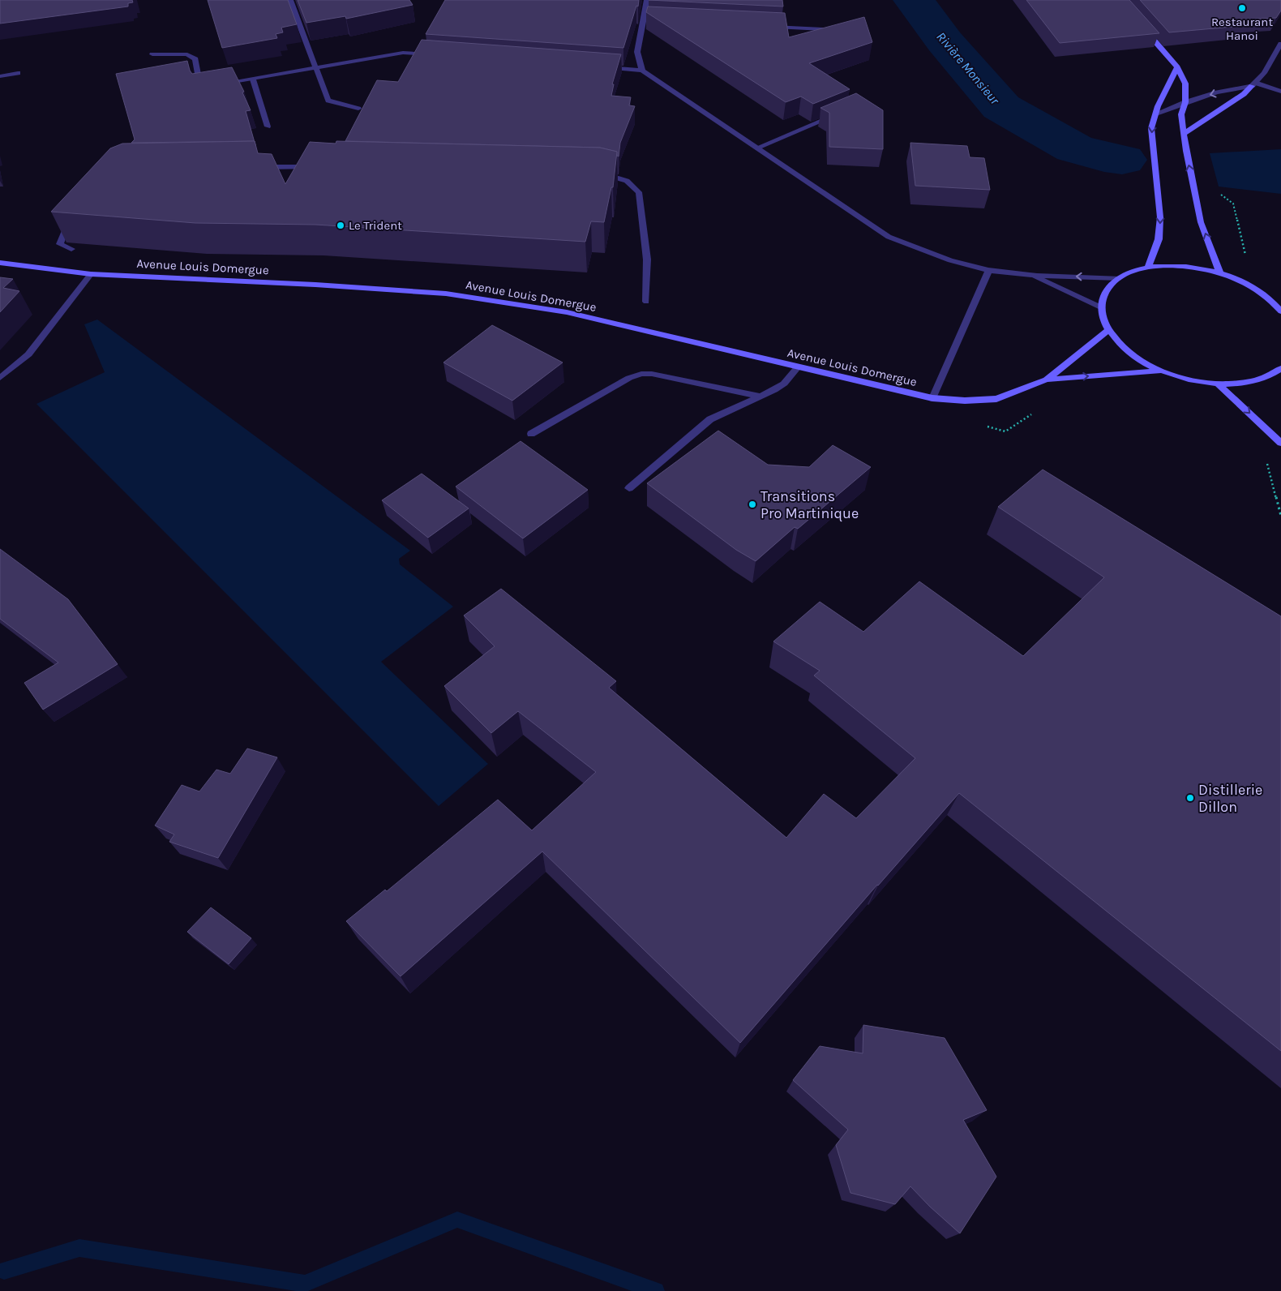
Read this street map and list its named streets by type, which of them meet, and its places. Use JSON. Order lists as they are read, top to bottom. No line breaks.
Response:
{"streets":{"main road":["Avenue Louis Domergue"]},"water":["Rivière Monsieur"],"places":["Restaurant Hanoi","Le Trident","Transitions Pro Martinique","Distillerie Dillon"]}
